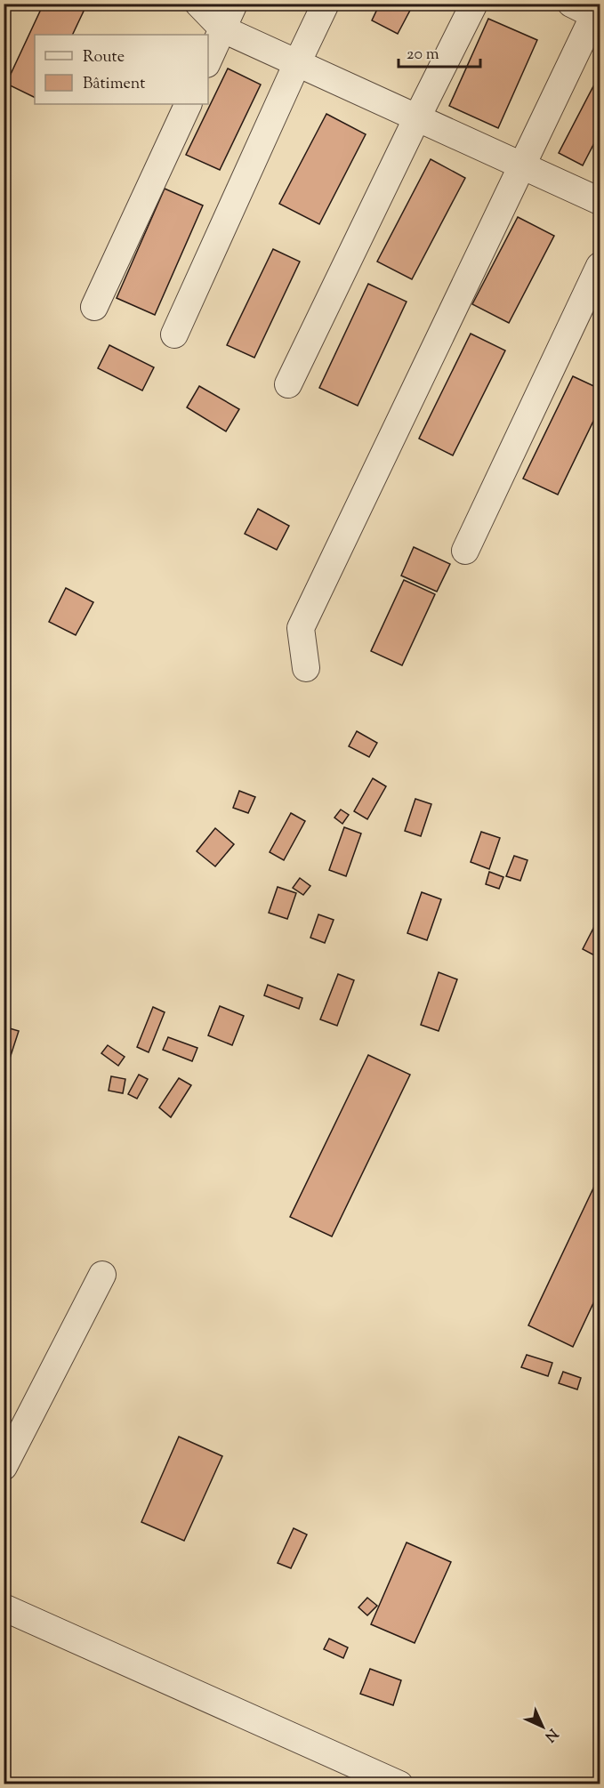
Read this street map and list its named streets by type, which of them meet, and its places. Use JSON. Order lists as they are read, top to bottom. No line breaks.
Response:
{"legend":["Route","Bâtiment"],"scale_bar":"20 m","north":"bottom right"}
